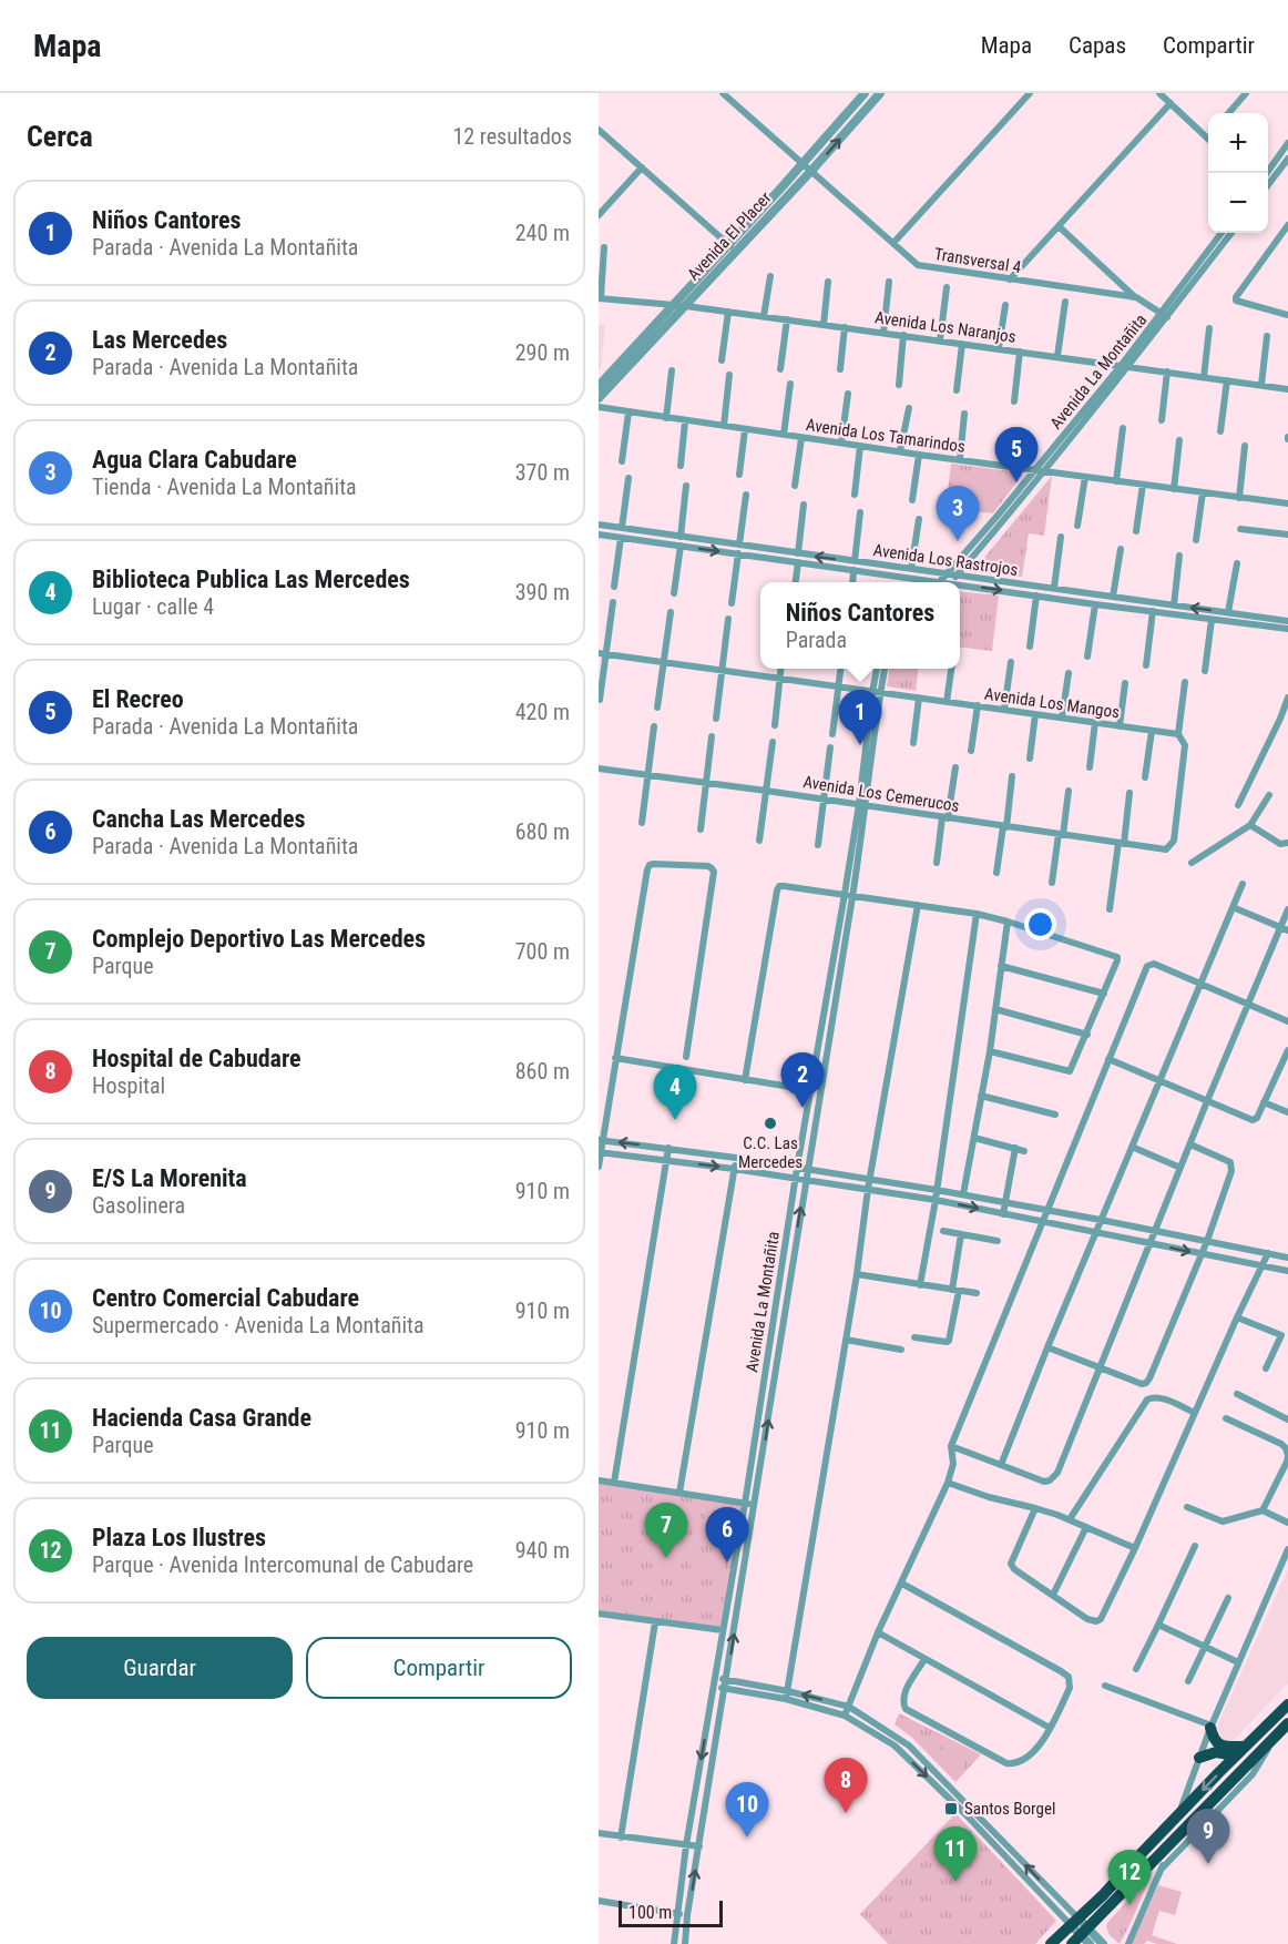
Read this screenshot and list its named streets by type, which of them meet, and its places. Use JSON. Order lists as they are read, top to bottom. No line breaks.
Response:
{"streets":{"street":["Avenida El Placer","Transversal 4","Avenida Los Naranjos","Avenida La Montañita","Avenida Los Tamarindos","Avenida Los Rastrojos","Avenida Los Mangos","Avenida Los Cemerucos"]},"crossings":[["Avenida El Placer","Transversal 4"],["Avenida El Placer","Avenida Los Naranjos"],["Transversal 4","Avenida La Montañita"],["Avenida Los Naranjos","Avenida La Montañita"],["Avenida La Montañita","Avenida Los Tamarindos"],["Avenida La Montañita","Avenida Los Rastrojos"],["Avenida La Montañita","Avenida Los Mangos"],["Avenida La Montañita","Avenida Los Cemerucos"],["Avenida Los Mangos","Avenida Los Cemerucos"]],"places":{"other":["C.C. Las Mercedes"],"transit":["Santos Borgel"]},"scale_bar":"100 m","page":{"header":"Mapa","nav":["Mapa","Capas","Compartir"],"heading":["Cerca","12 resultados"],"map_buttons":["+","−"],"list":[{"mark":"1","name":"Niños Cantores","note":"Parada · Avenida La Montañita","value":"240 m"},{"mark":"2","name":"Las Mercedes","note":"Parada · Avenida La Montañita","value":"290 m"},{"mark":"3","name":"Agua Clara Cabudare","note":"Tienda · Avenida La Montañita","value":"370 m"},{"mark":"4","name":"Biblioteca Publica Las Mercedes","note":"Lugar · calle 4","value":"390 m"},{"mark":"5","name":"El Recreo","note":"Parada · Avenida La Montañita","value":"420 m"},{"mark":"6","name":"Cancha Las Mercedes","note":"Parada · Avenida La Montañita","value":"680 m"},{"mark":"7","name":"Complejo Deportivo Las Mercedes","note":"Parque","value":"700 m"},{"mark":"8","name":"Hospital de Cabudare","note":"Hospital","value":"860 m"},{"mark":"9","name":"E/S La Morenita","note":"Gasolinera","value":"910 m"},{"mark":"10","name":"Centro Comercial Cabudare","note":"Supermercado · Avenida La Montañita","value":"910 m"},{"mark":"11","name":"Hacienda Casa Grande","note":"Parque","value":"910 m"},{"mark":"12","name":"Plaza Los Ilustres","note":"Parque · Avenida Intercomunal de Cabudare","value":"940 m"}],"pins":["5","3","1","2","4","7","6","8","10","9","11","12"],"popup":["Niños Cantores","Parada"],"buttons":["Guardar","Compartir"],"scale":"100 m"}}
